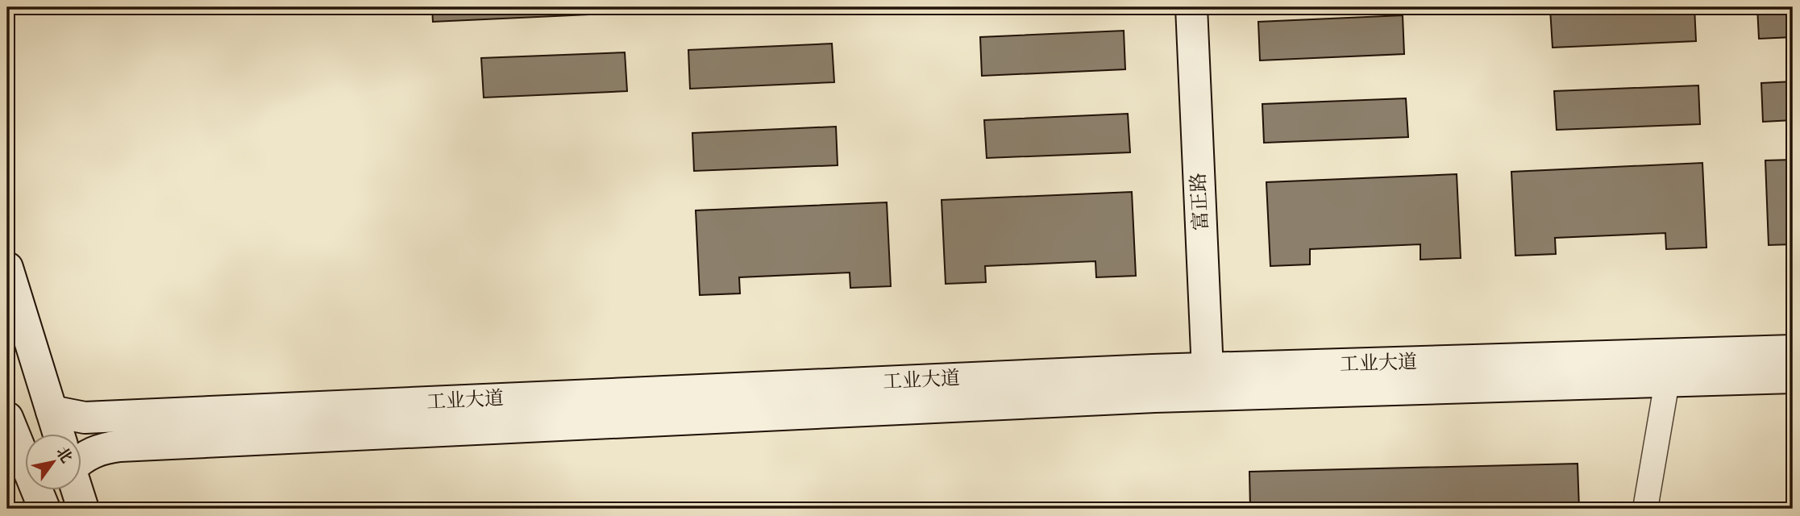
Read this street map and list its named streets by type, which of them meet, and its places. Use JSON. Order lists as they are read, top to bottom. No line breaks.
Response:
{"streets":{"street":["富正路","工业大道"]},"crossings":[["富正路","工业大道"]],"north":"top right"}
